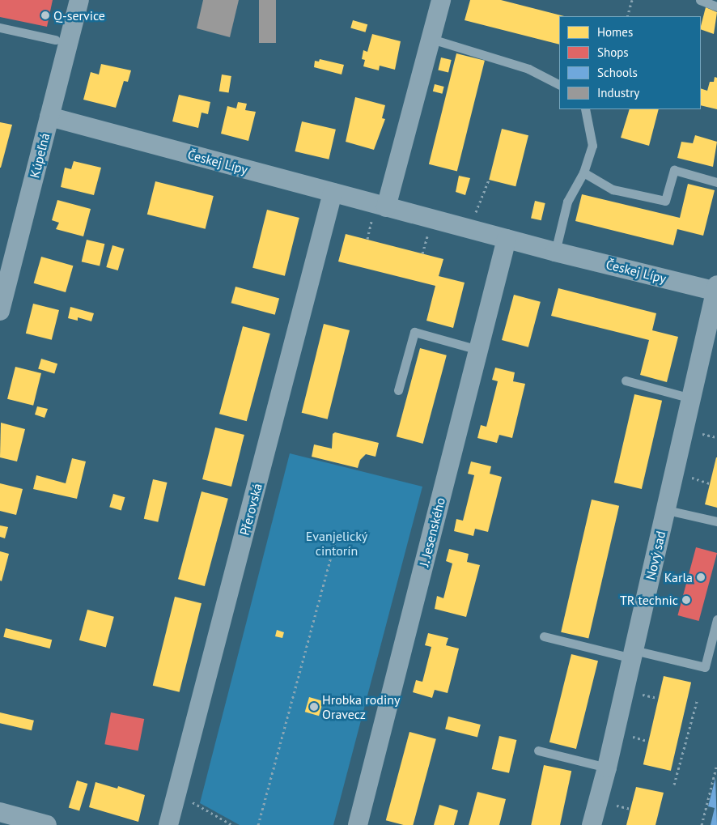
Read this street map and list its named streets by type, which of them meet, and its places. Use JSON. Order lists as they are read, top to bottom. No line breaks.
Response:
{"streets":{"street":["Kúpeľná","Českej Lípy","Přerovská","J. Jesenského","Nový sad"]},"crossings":[["Kúpeľná","Českej Lípy"],["Českej Lípy","Přerovská"],["Českej Lípy","J. Jesenského"],["Českej Lípy","Nový sad"]],"parks":["Evanjelický cintorín"],"places":["Q-service","Karla","TR technic","Hrobka rodiny Oravecz"],"legend":["Homes","Shops","Schools","Industry"]}
